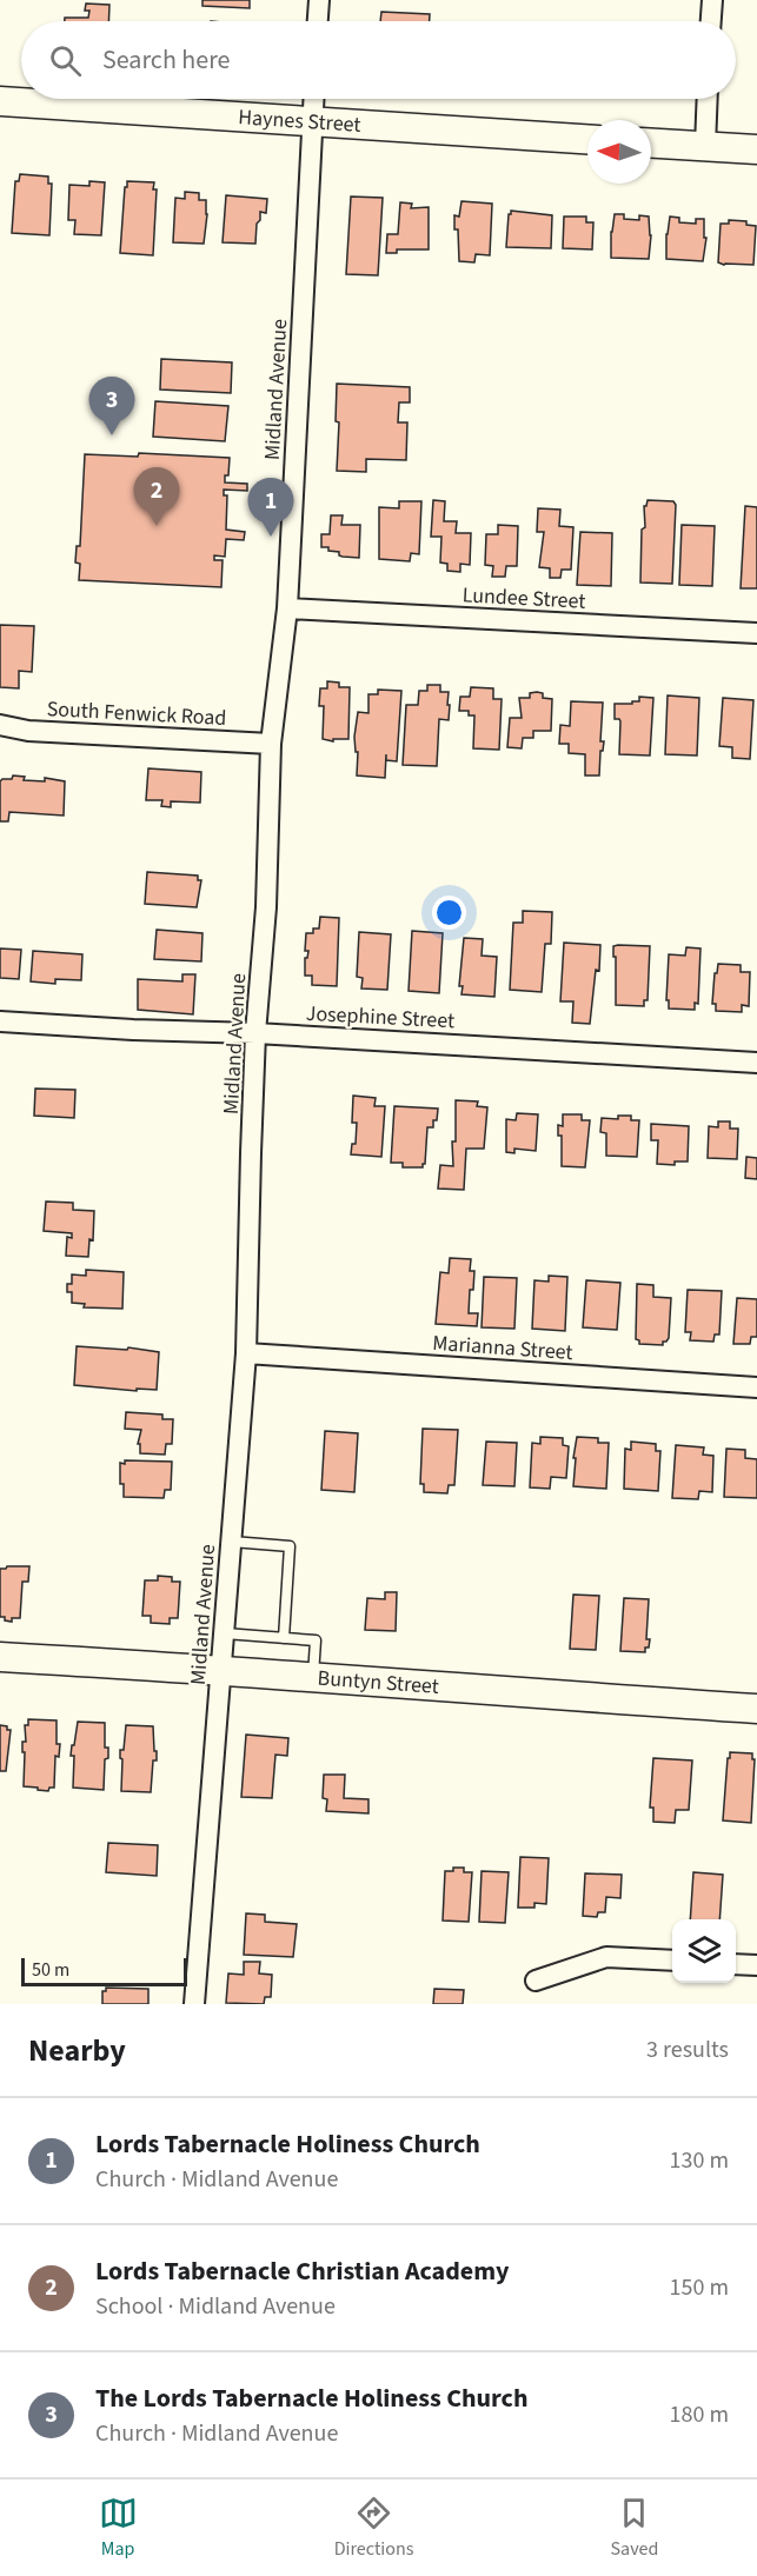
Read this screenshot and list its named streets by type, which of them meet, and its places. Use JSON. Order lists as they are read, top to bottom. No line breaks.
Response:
{"streets":{"street":["Haynes Street","Midland Avenue","Lundee Street","South Fenwick Road","Josephine Street","Marianna Street","Buntyn Street"]},"crossings":[["Haynes Street","Midland Avenue"],["Midland Avenue","Lundee Street"],["Midland Avenue","South Fenwick Road"],["Midland Avenue","Josephine Street"],["Midland Avenue","Marianna Street"],["Midland Avenue","Buntyn Street"]],"scale_bar":"50 m","north":"left","page":{"search":"Search here","pins":["3","2","1"],"scale":"50 m","heading":["Nearby","3 results"],"list":[{"mark":"1","name":"Lords Tabernacle Holiness Church","note":"Church · Midland Avenue","value":"130 m"},{"mark":"2","name":"Lords Tabernacle Christian Academy","note":"School · Midland Avenue","value":"150 m"},{"mark":"3","name":"The Lords Tabernacle Holiness Church","note":"Church · Midland Avenue","value":"180 m"}],"nav":["Map","Directions","Saved"]}}
